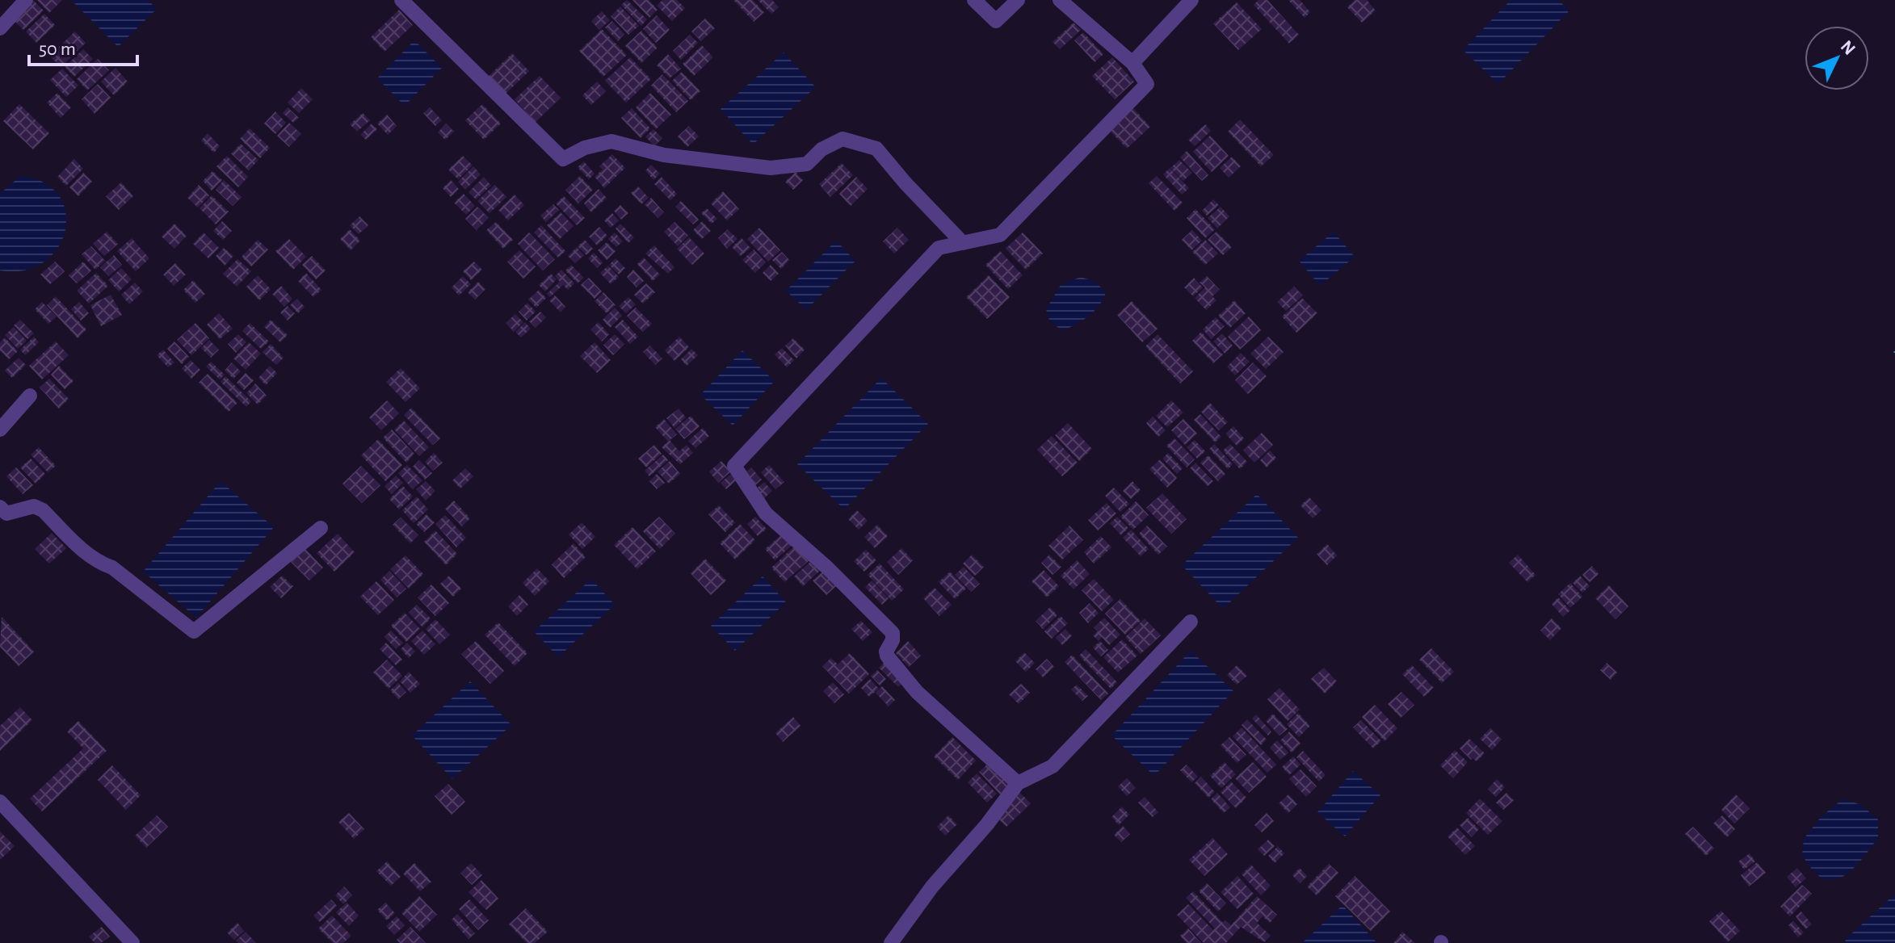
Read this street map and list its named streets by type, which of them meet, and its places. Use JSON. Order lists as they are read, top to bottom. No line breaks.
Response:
{"scale_bar":"50 m","north":"top right"}
